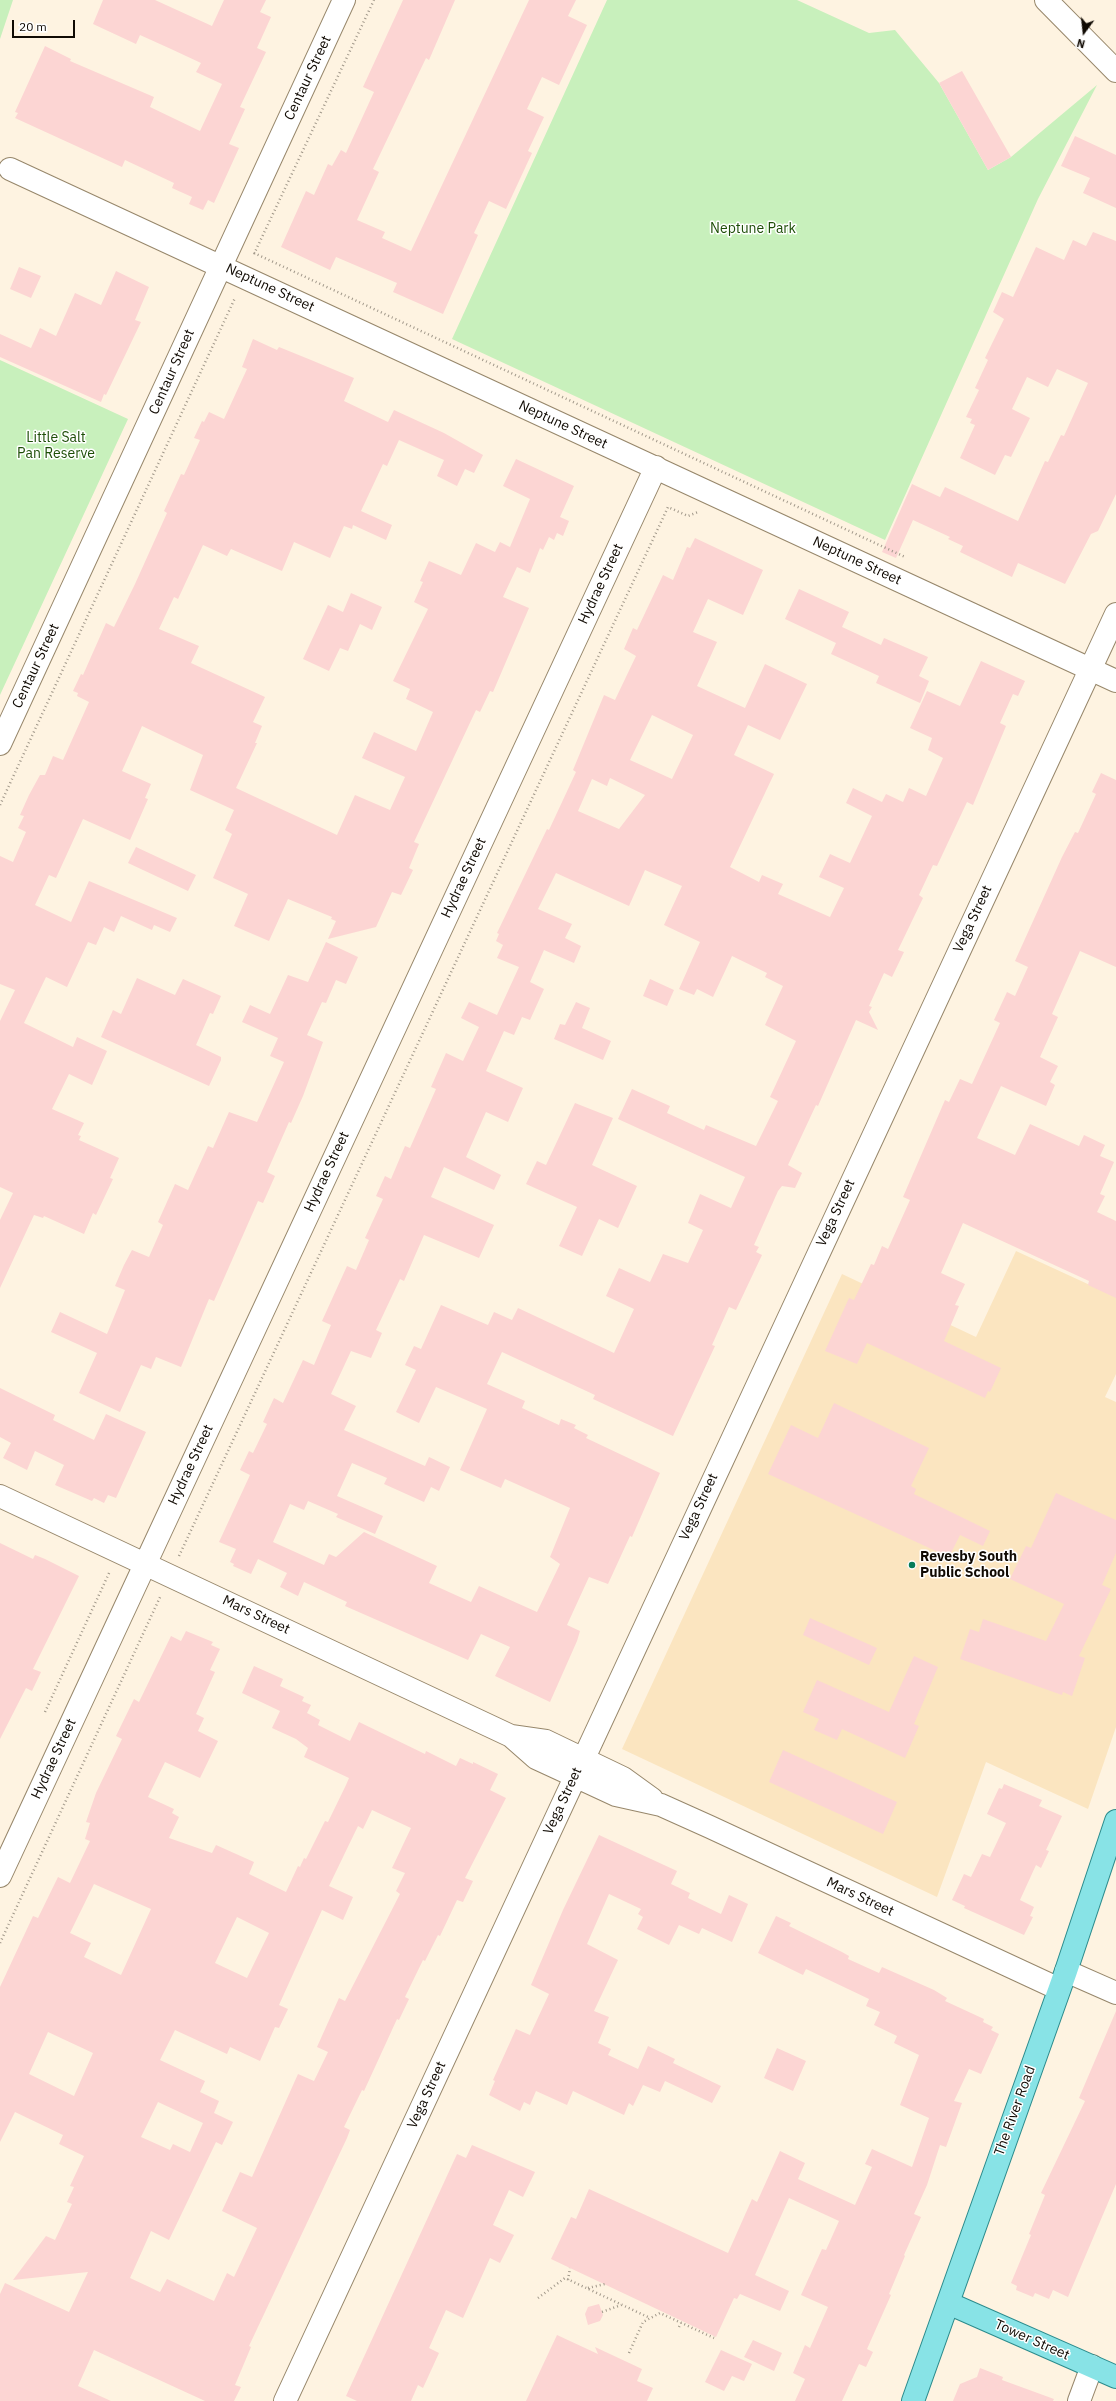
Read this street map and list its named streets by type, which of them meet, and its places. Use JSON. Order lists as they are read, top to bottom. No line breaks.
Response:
{"streets":{"main road":["The River Road","Tower Street"],"street":["Centaur Street","Neptune Street","Hydrae Street","Vega Street","Mars Street"]},"crossings":[["Centaur Street","Neptune Street"],["Neptune Street","Hydrae Street"],["Neptune Street","Vega Street"],["Hydrae Street","Mars Street"],["Vega Street","Mars Street"],["Mars Street","The River Road"],["The River Road","Tower Street"]],"parks":["Neptune Park","Little Salt Pan Reserve"],"places":["Revesby South Public School"],"scale_bar":"20 m","north":"bottom"}
